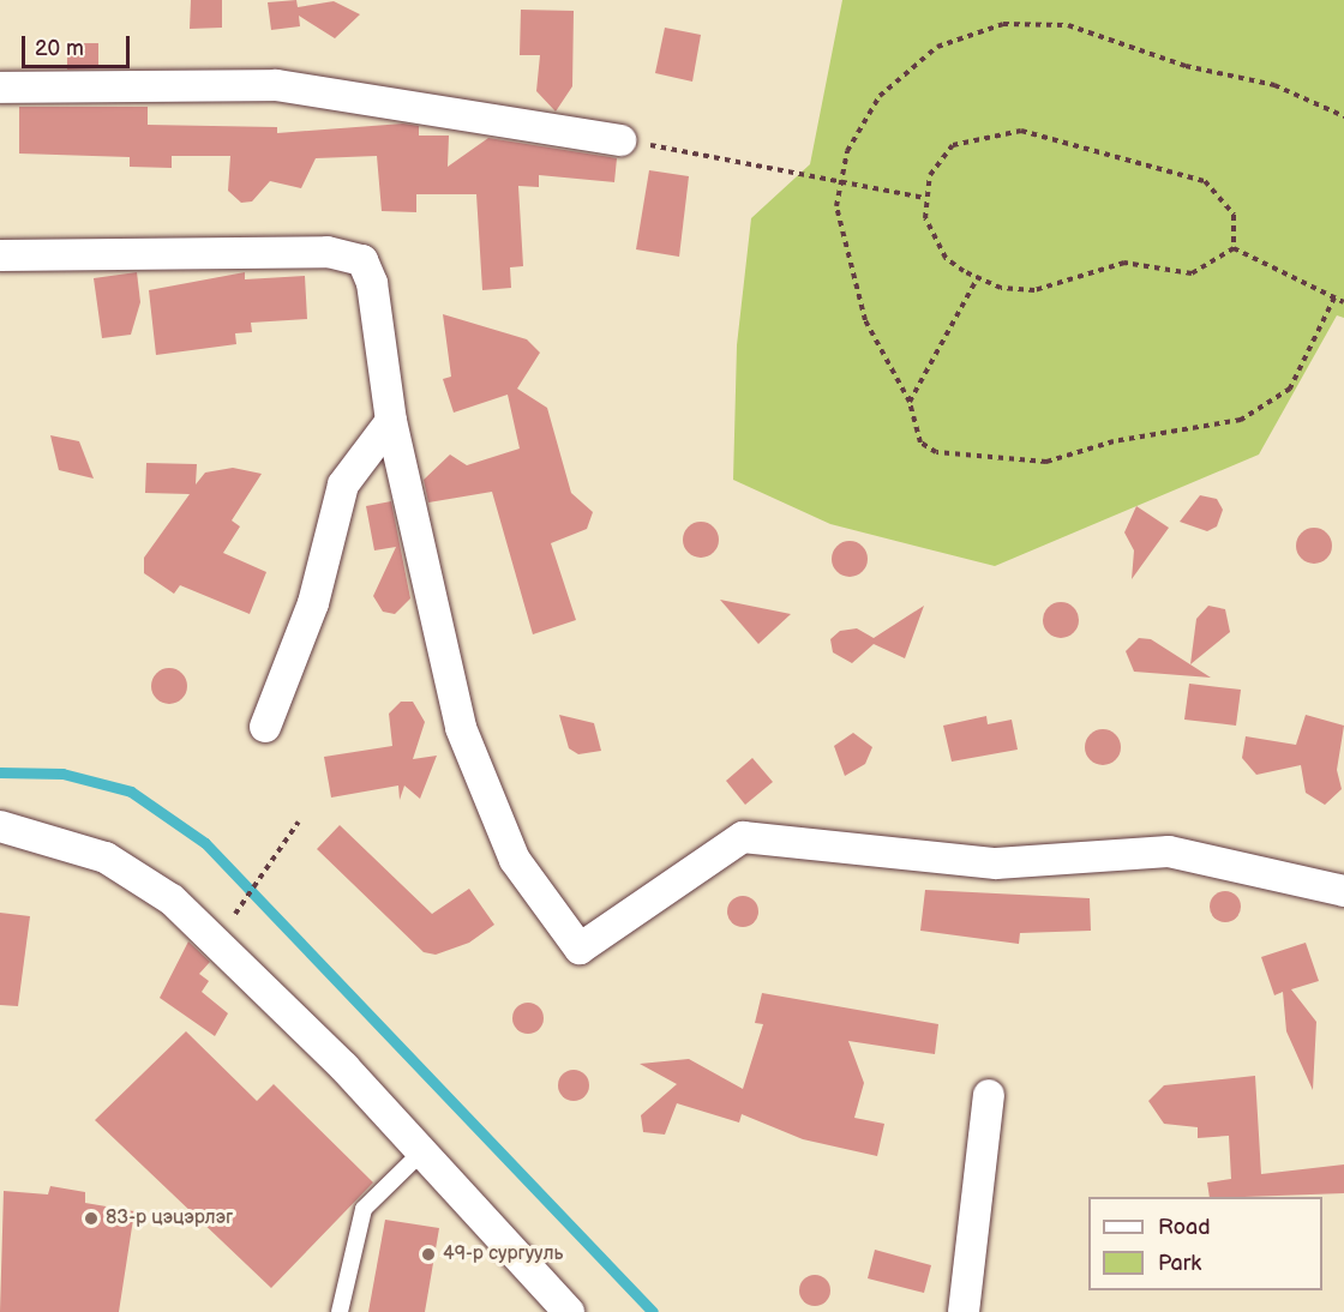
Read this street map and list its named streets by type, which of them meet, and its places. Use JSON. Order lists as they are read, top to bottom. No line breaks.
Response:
{"places":["83-р цэцэрлэг","49-р сургууль"],"legend":["Road","Park"],"scale_bar":"20 m"}
